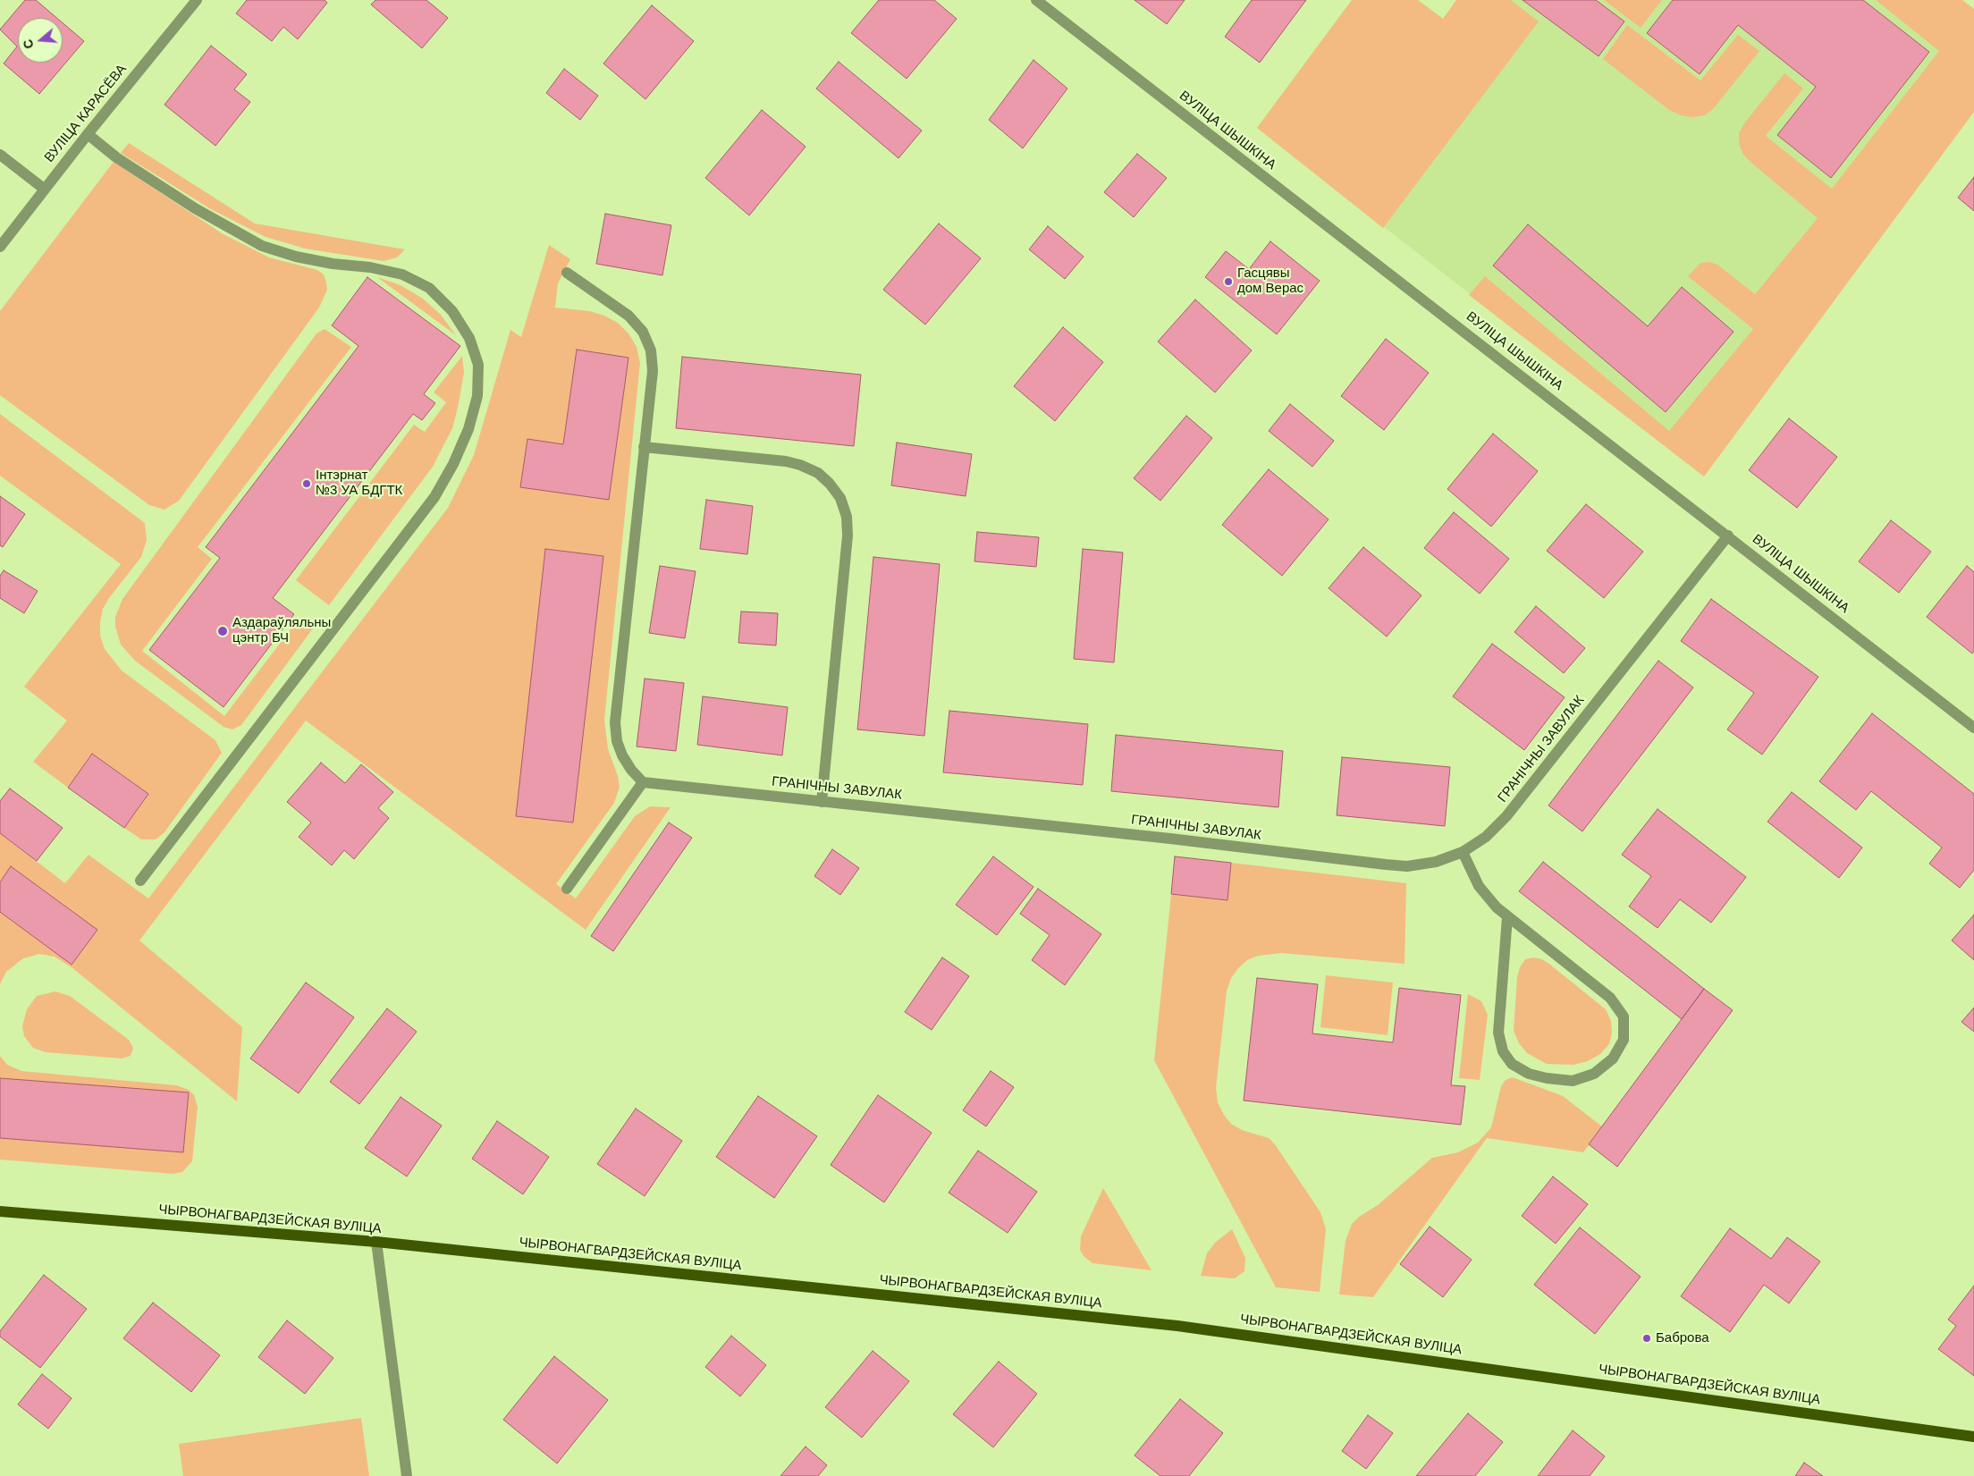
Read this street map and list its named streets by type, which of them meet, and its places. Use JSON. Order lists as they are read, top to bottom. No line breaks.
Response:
{"streets":{"main road":["ЧЫРВОНАГВАРДЗЕЙСКАЯ ВУЛІЦА"],"street":["ВУЛІЦА КАРАСЁВА","ВУЛІЦА ШЫШКІНА","ГРАНІЧНЫ ЗАВУЛАК"]},"crossings":[["ВУЛІЦА ШЫШКІНА","ГРАНІЧНЫ ЗАВУЛАК"]],"places":["Гасцявы дом Верас","Інтэрнат №3 УА БДГТК","Аздараўляльны цэнтр БЧ","Баброва"],"north":"left"}
